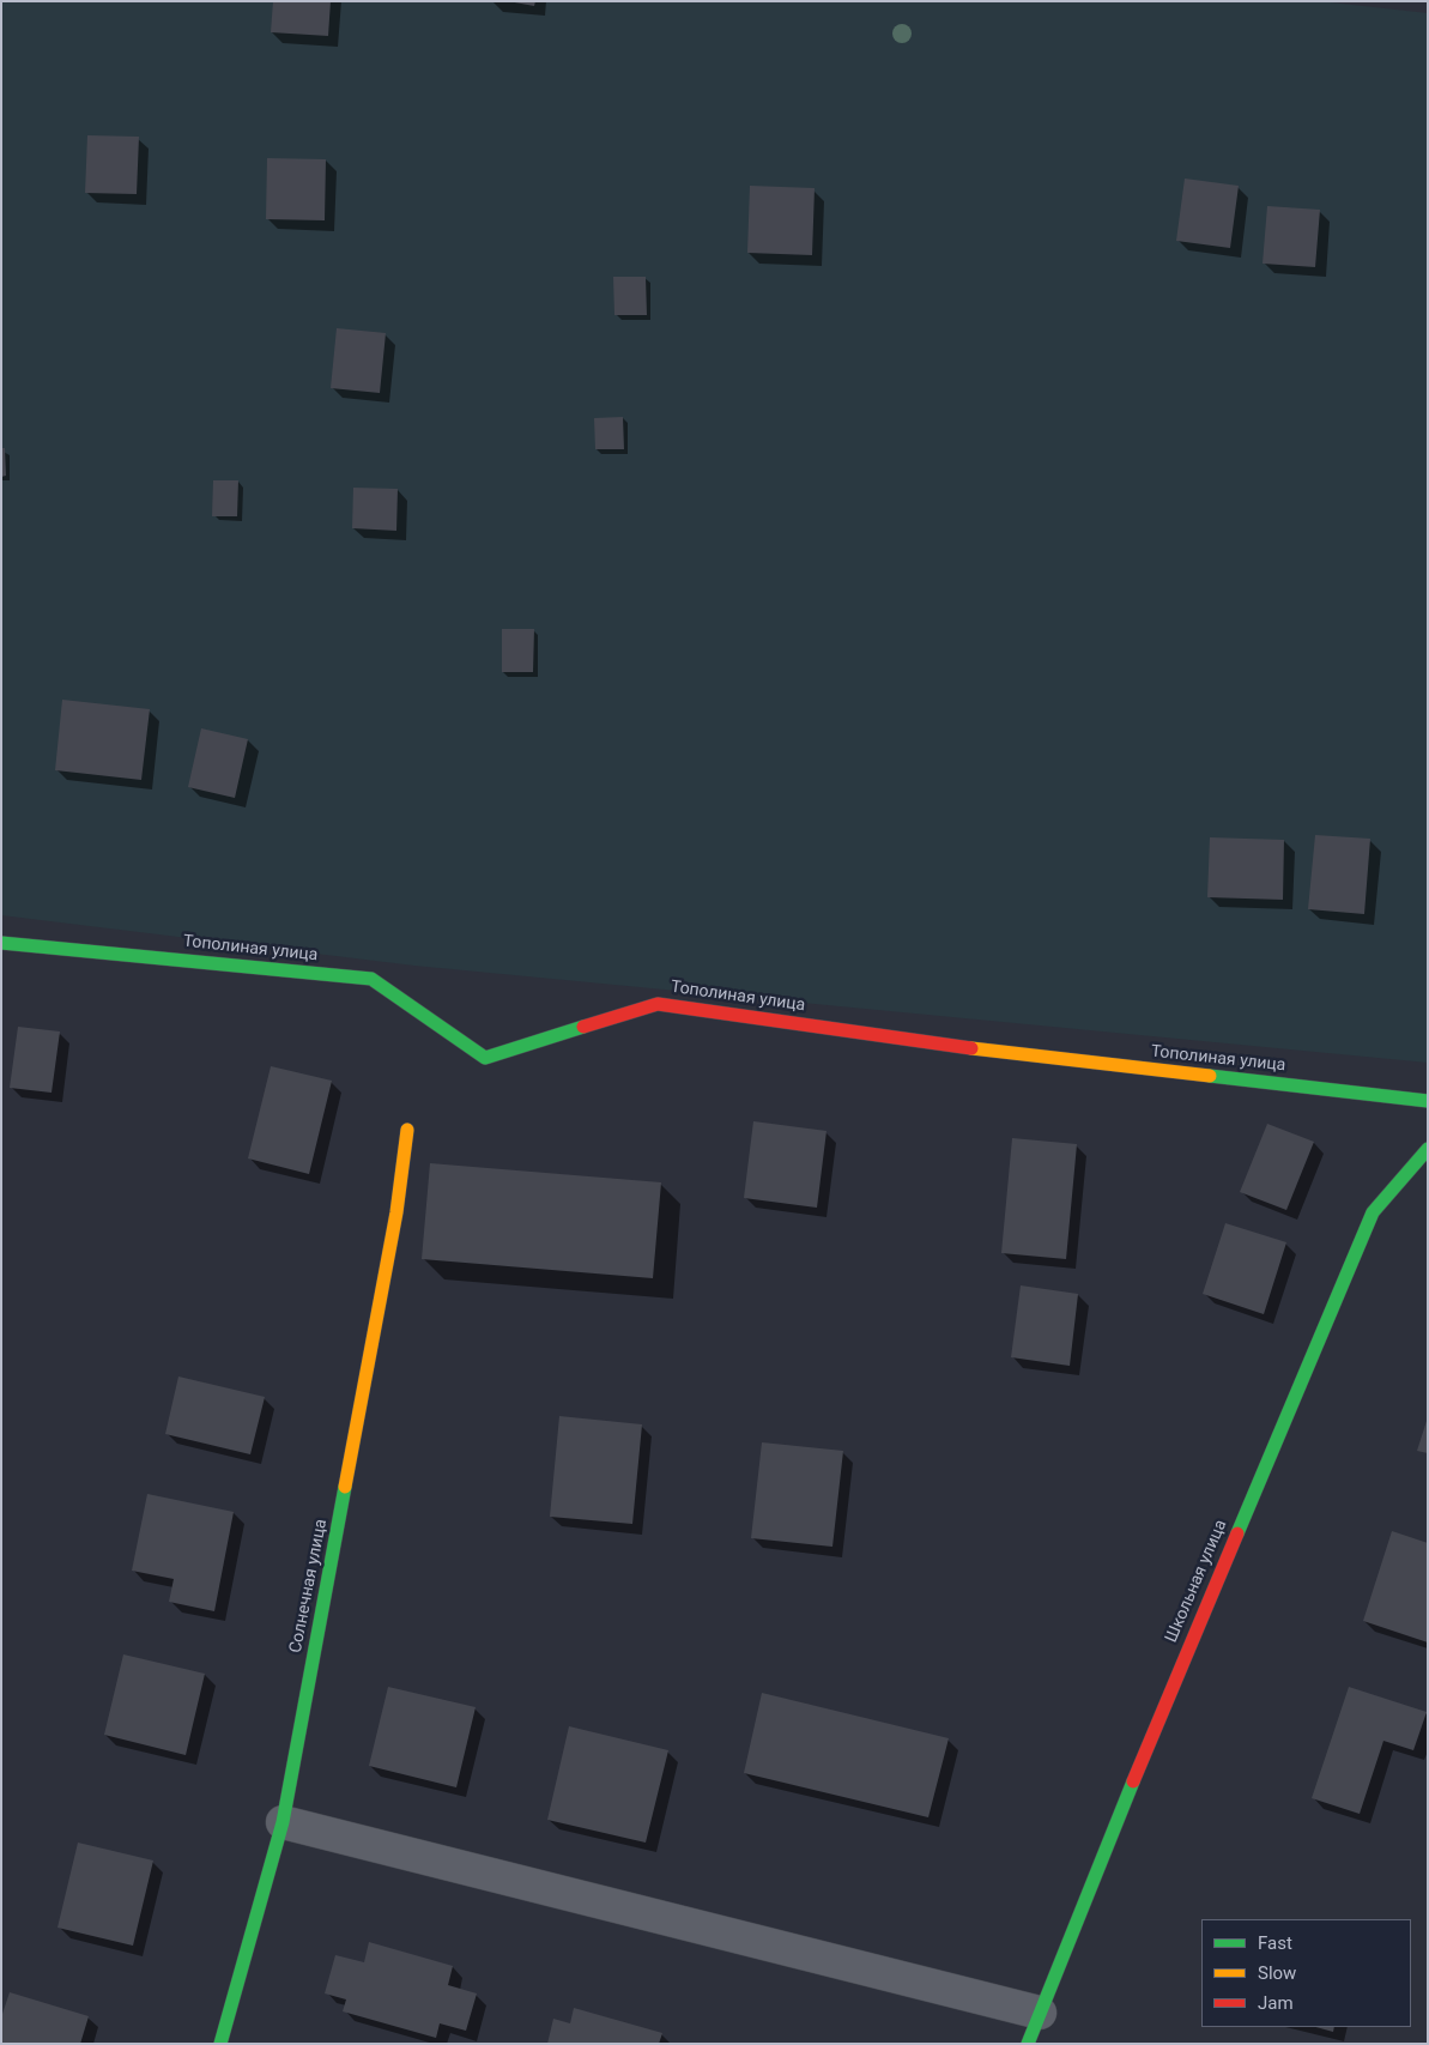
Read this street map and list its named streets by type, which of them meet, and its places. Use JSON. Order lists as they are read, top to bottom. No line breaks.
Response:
{"streets":{"street":["Тополиная улица","Школьная улица","Солнечная улица"]},"legend":["Fast","Slow","Jam"]}
